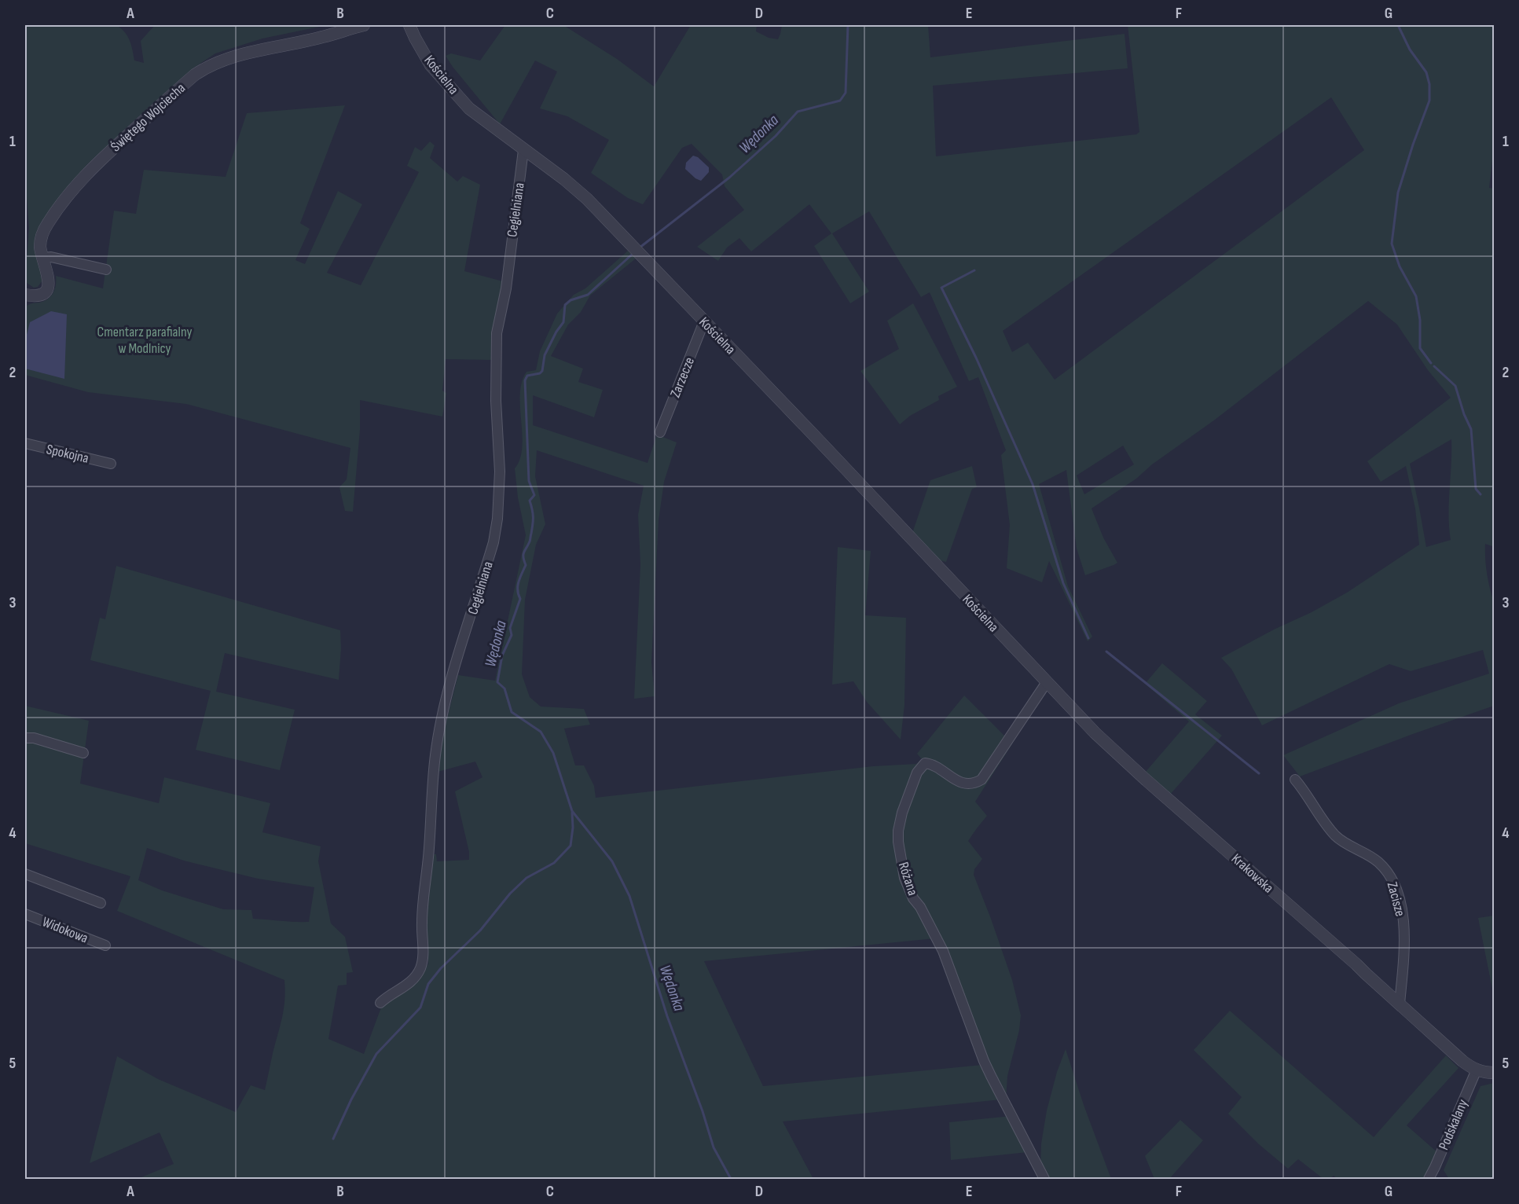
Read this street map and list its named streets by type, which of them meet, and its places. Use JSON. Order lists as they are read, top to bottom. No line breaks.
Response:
{"streets":{"street":["Kościelna","Świętego Wojciecha","Cegielniana","Zarzecze","Spokojna","Krakowska","Różana","Zacisze","Widokowa","Podskalany"]},"crossings":[["Kościelna","Cegielniana"],["Kościelna","Zarzecze"],["Kościelna","Krakowska"],["Krakowska","Różana"],["Krakowska","Zacisze"],["Krakowska","Podskalany"]],"water":["Wędonka"],"parks":["Cmentarz parafialny w Modlnicy"],"grid":{"columns":["A","B","C","D","E","F","G"],"rows":["1","2","3","4","5"]}}
